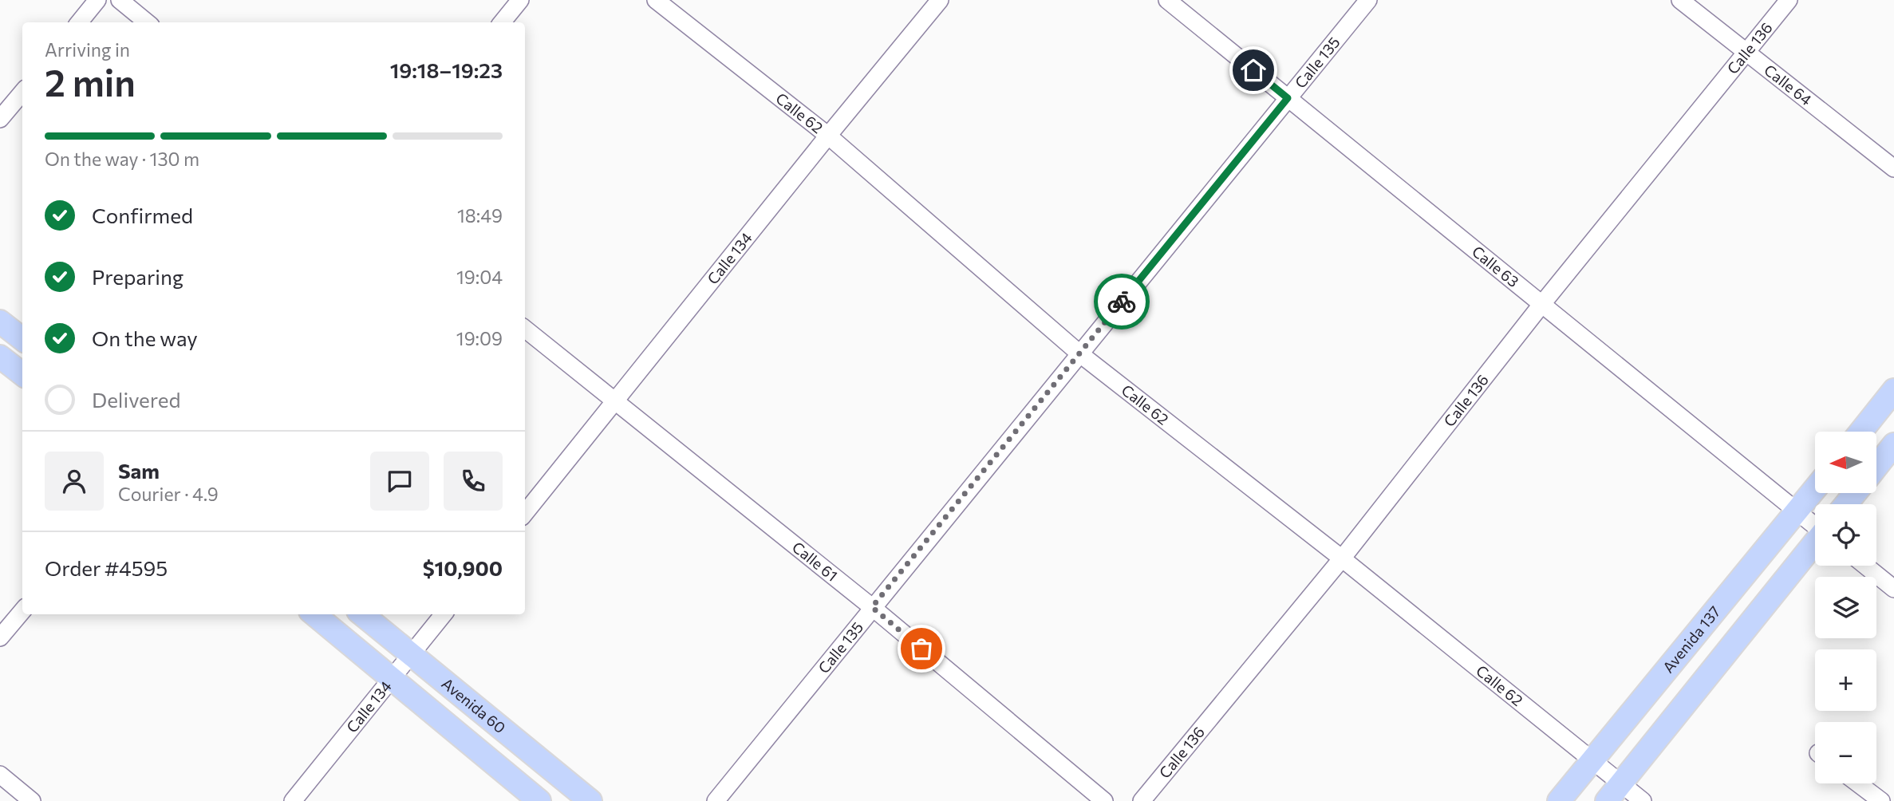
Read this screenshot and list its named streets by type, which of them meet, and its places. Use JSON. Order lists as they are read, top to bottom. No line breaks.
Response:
{"streets":{"main road":["Avenida 137","Avenida 60"],"street":["Calle 136","Calle 135","Calle 64","Calle 62","Calle 134","Calle 63","Calle 61"]},"crossings":[["Calle 136","Calle 64"],["Calle 136","Calle 62"],["Calle 136","Calle 63"],["Calle 135","Calle 62"],["Calle 135","Calle 63"],["Calle 135","Calle 61"],["Calle 62","Calle 134"],["Calle 62","Avenida 137"],["Calle 134","Calle 61"],["Calle 134","Avenida 60"],["Calle 63","Avenida 137"]],"north":"left","page":{"heading":["2 min","Arriving in","19:18–19:23"],"panel":["Sam","Courier · 4.9","Order #4595","$10,900"],"bar":"On the way · 130 m","list":[["Confirmed","18:49"],["Preparing","19:04"],["On the way","19:09"],"Delivered"],"map_buttons":["+","−"]}}
